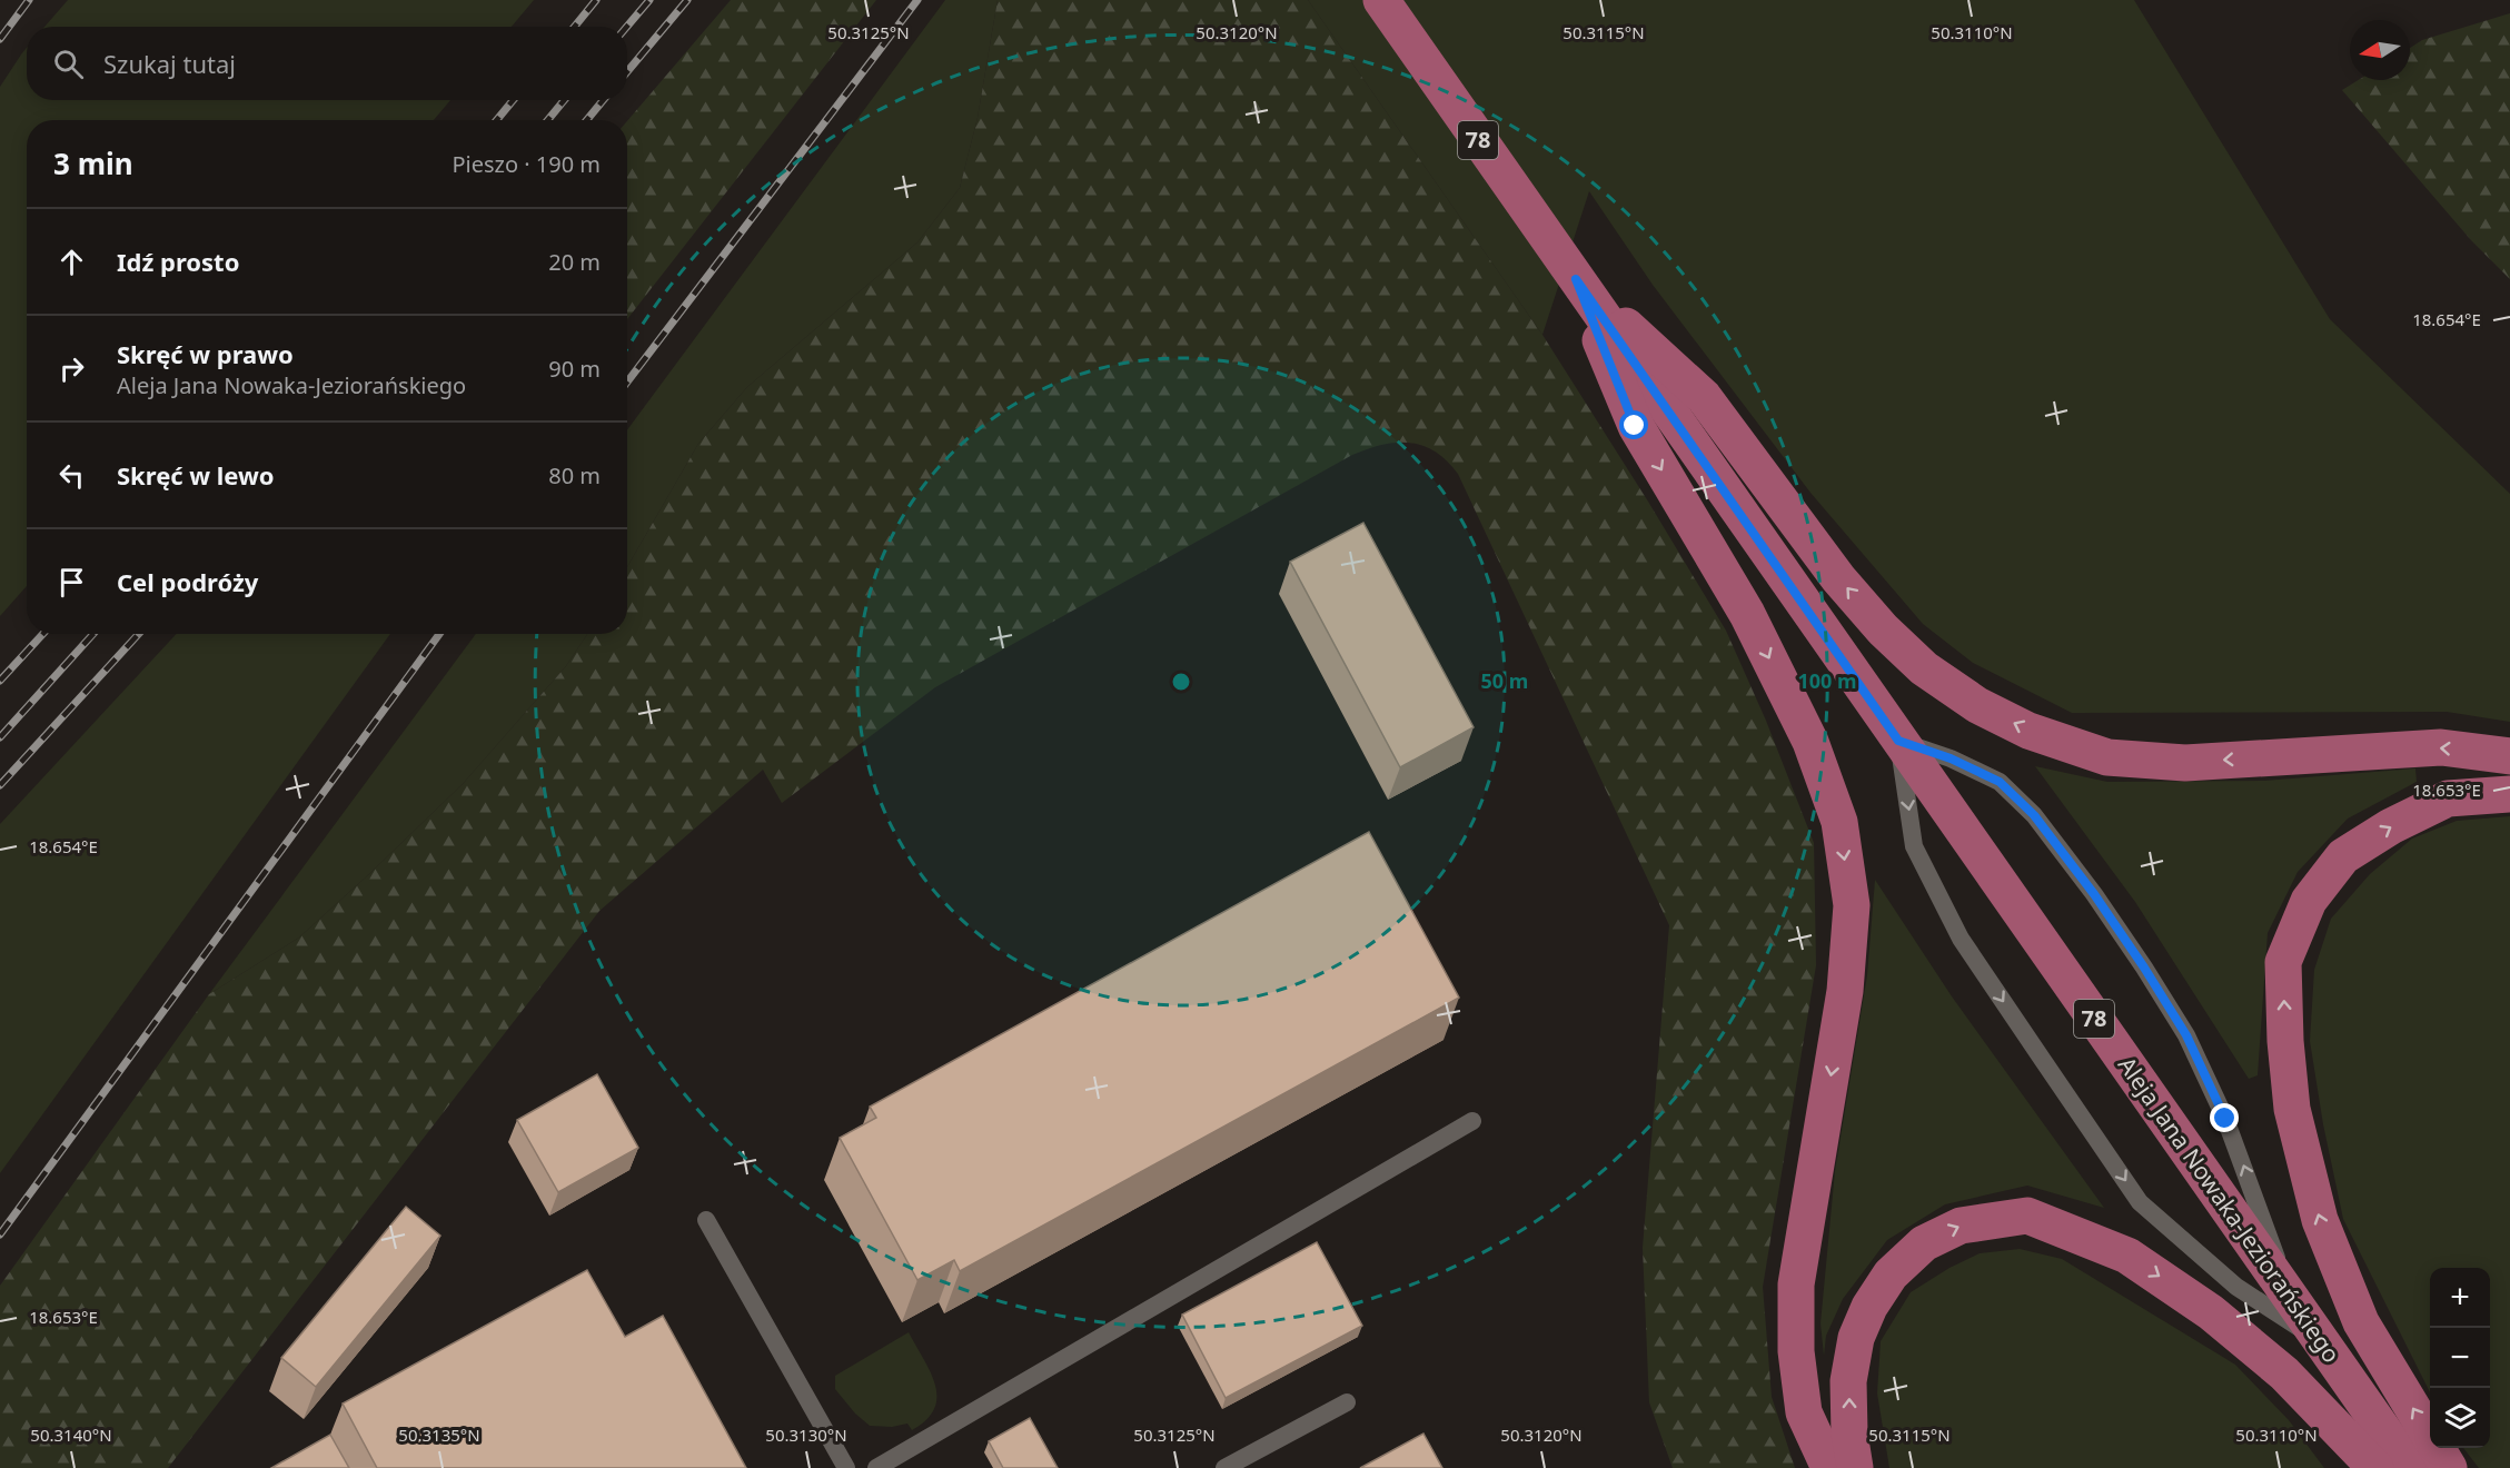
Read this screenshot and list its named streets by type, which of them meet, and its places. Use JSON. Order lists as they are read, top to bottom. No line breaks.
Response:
{"streets":{"main road":["78","Aleja Jana Nowaka-Jeziorańskiego"]},"north":"left","page":{"search":"Szukaj tutaj","heading":["3 min","Pieszo · 190 m"],"list":[["Idź prosto","20 m"],["Skręć w prawo","Aleja Jana Nowaka-Jeziorańskiego","90 m"],["Skręć w lewo","80 m"],"Cel podróży"],"map_buttons":["+","−"]},"coordinates":["50.3125°N","50.3120°N","50.3115°N","50.3110°N","18.654°E","18.653°E","50.3140°N","50.3135°N","50.3130°N"],"rings":["50 m","100 m"]}
